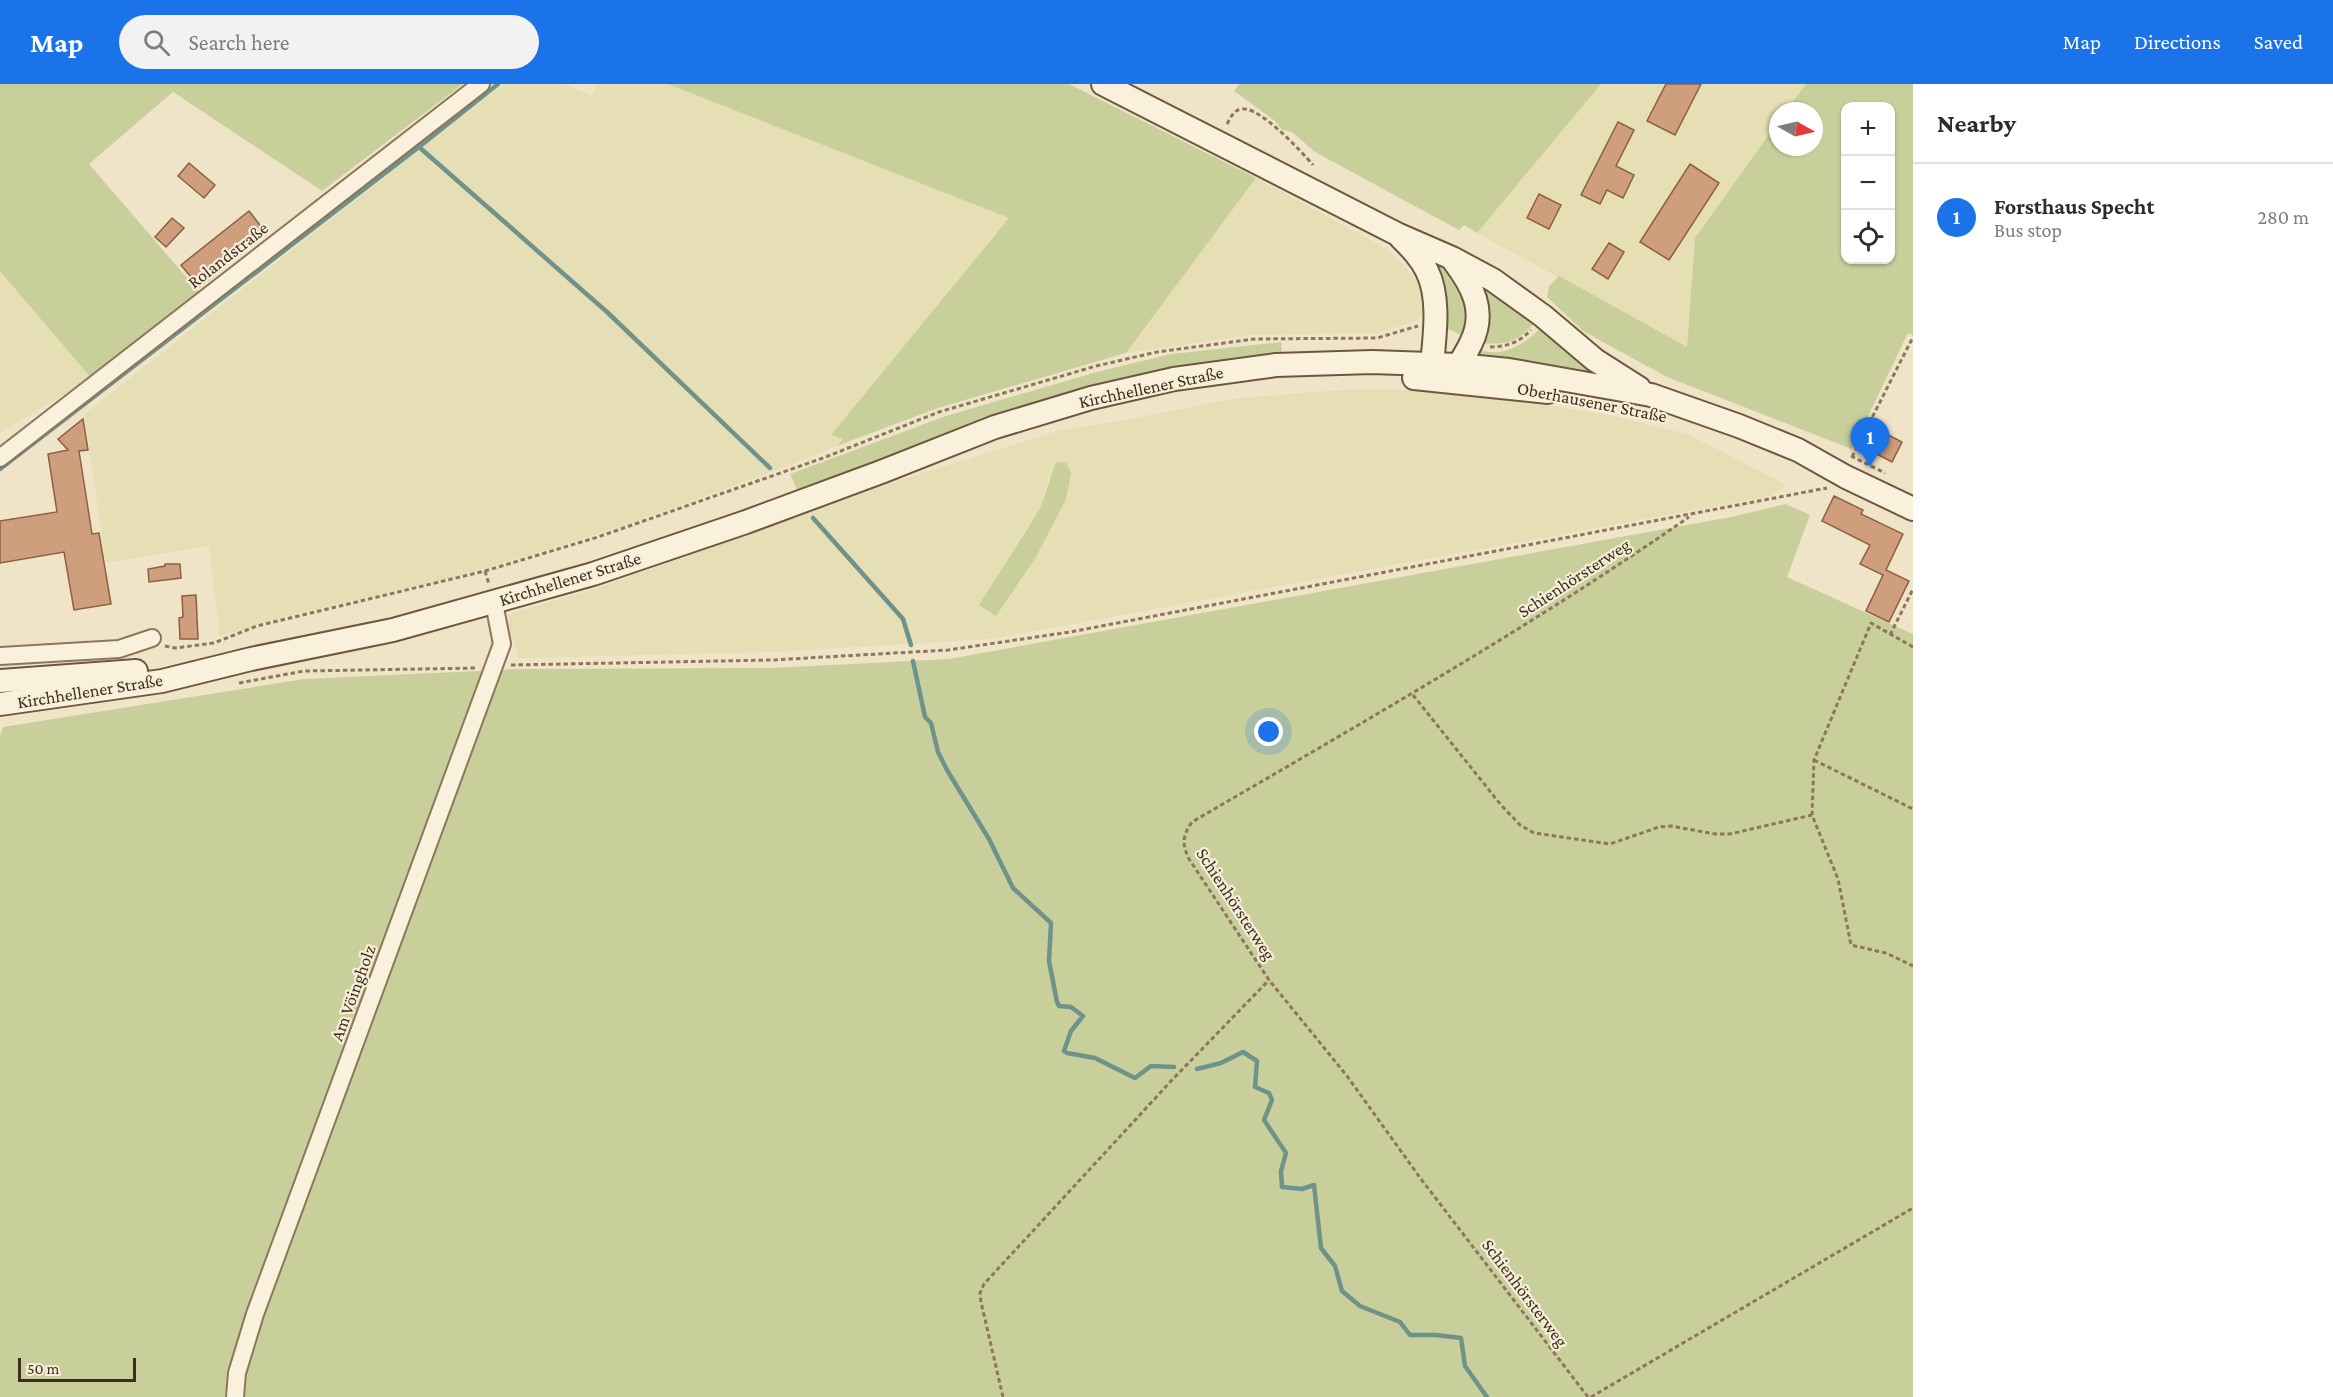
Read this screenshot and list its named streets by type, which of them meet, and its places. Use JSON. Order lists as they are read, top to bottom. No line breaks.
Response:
{"streets":{"main road":["Kirchhellener Straße","Oberhausener Straße"],"street":["Rolandstraße","Am Vöingholz"],"path":["Schienhörsterweg"]},"crossings":[["Kirchhellener Straße","Oberhausener Straße"],["Kirchhellener Straße","Am Vöingholz"],["Oberhausener Straße","Schienhörsterweg"]],"scale_bar":"50 m","north":"right","page":{"header":"Map","search":"Search here","nav":["Map","Directions","Saved"],"heading":"Nearby","map_buttons":["+","−"],"list":[{"mark":"1","name":"Forsthaus Specht","note":"Bus stop","value":"280 m"}],"pins":"1","scale":"50 m"}}
